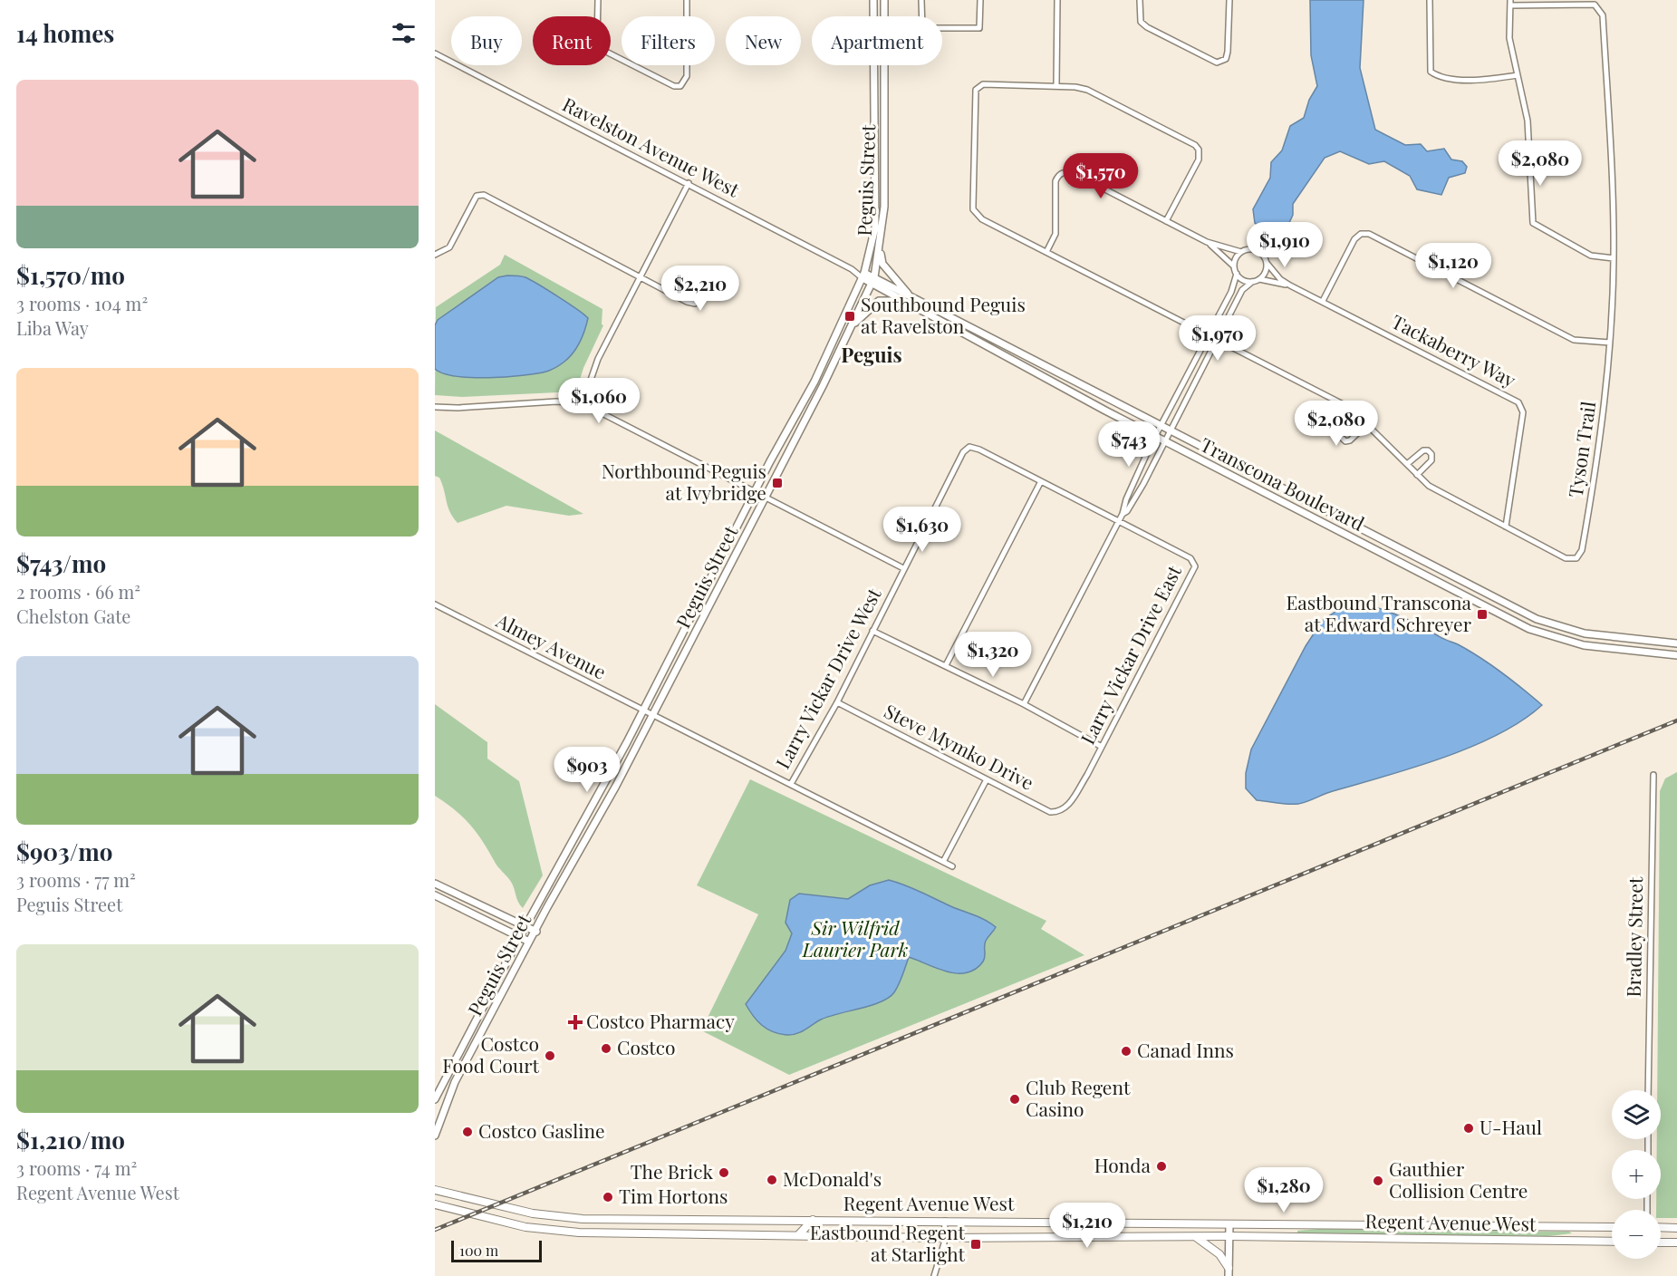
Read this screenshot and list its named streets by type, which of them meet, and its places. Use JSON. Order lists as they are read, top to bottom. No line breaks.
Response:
{"streets":{"main road":["Regent Avenue West"],"street":["Ravelston Avenue West","Peguis Street","Tackaberry Way","Tyson Trail","Transcona Boulevard","Almey Avenue","Larry Vickar Drive East","Larry Vickar Drive West","Steve Mymko Drive","Bradley Street"]},"crossings":[["Ravelston Avenue West","Peguis Street"],["Ravelston Avenue West","Transcona Boulevard"],["Peguis Street","Transcona Boulevard"],["Peguis Street","Almey Avenue"],["Tackaberry Way","Tyson Trail"],["Almey Avenue","Larry Vickar Drive West"],["Larry Vickar Drive East","Larry Vickar Drive West"],["Larry Vickar Drive East","Steve Mymko Drive"],["Larry Vickar Drive West","Steve Mymko Drive"]],"districts":["Peguis"],"parks":["Sir Wilfrid Laurier Park"],"places":{"transit":["Southbound Peguis at Ravelston","Northbound Peguis at Ivybridge","Eastbound Transcona at Edward Schreyer","Eastbound Regent at Starlight"],"health":["Costco Pharmacy"],"other":["Costco","Canad Inns","Costco Food Court","Club Regent Casino","U-Haul","Costco Gasline","Honda","The Brick","McDonald's","Gauthier Collision Centre","Tim Hortons"]},"scale_bar":"100 m","page":{"heading":"14 homes","chip":["Buy","Rent","Filters","New","Apartment"],"list":[{"name":"$1,570/mo","note":"3 rooms · 104 m² · Liba Way"},{"name":"$743/mo","note":"2 rooms · 66 m² · Chelston Gate"},{"name":"$903/mo","note":"3 rooms · 77 m² · Peguis Street"},{"name":"$1,210/mo","note":"3 rooms · 74 m² · Regent Avenue West"}],"price":["$2,080","$1,570","$1,910","$1,120","$2,210","$1,970","$1,060","$2,080","$743","$1,630","$1,320","$903","$1,280","$1,210"],"map_buttons":["+","−"],"scale":"100 m"}}
